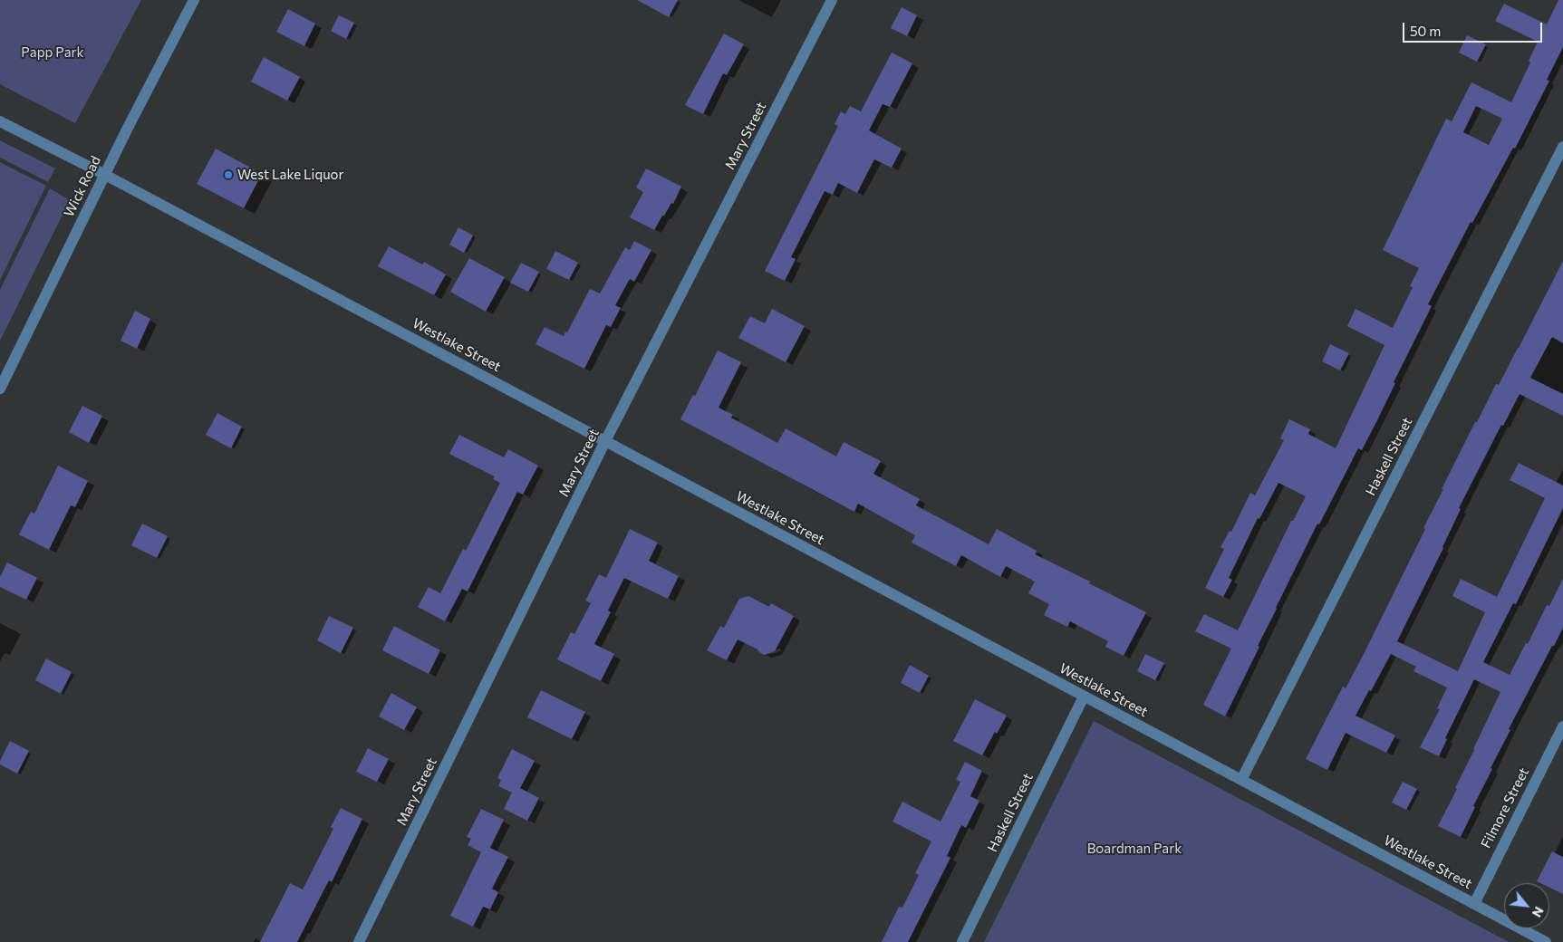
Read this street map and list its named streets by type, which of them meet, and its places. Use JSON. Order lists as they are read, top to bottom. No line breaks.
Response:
{"streets":{"street":["Mary Street","Wick Road","Westlake Street","Haskell Street","Filmore Street"]},"crossings":[["Mary Street","Westlake Street"],["Wick Road","Westlake Street"],["Westlake Street","Haskell Street"],["Westlake Street","Filmore Street"]],"parks":["Papp Park","Boardman Park"],"places":["West Lake Liquor"],"scale_bar":"50 m","north":"bottom right"}
